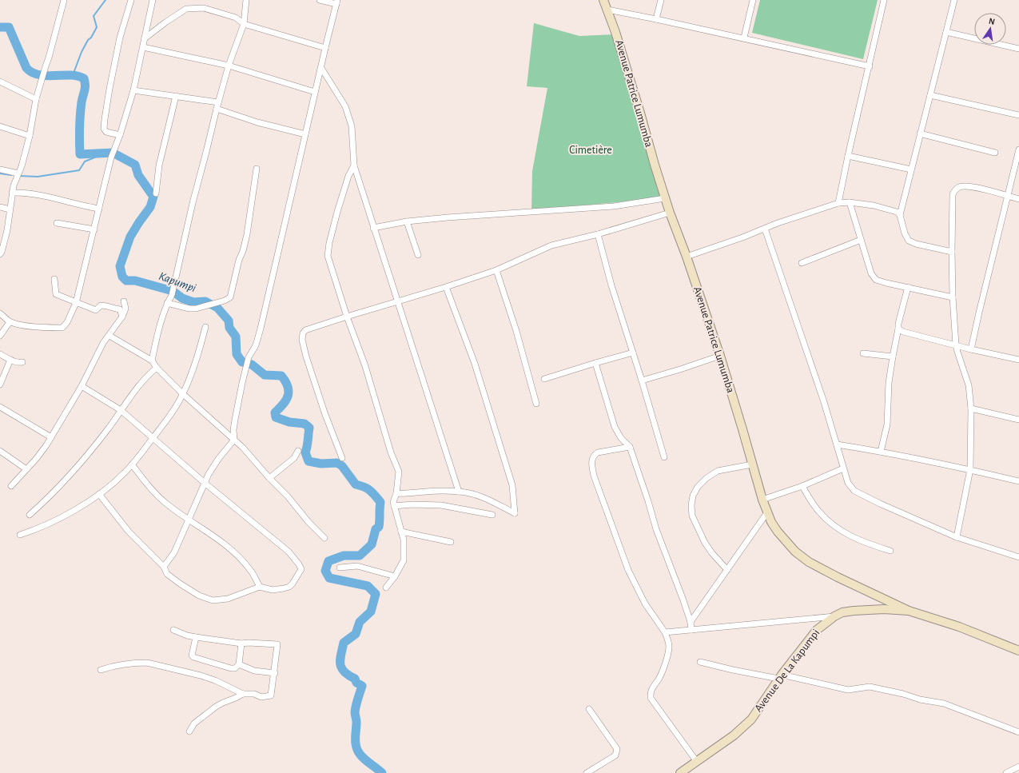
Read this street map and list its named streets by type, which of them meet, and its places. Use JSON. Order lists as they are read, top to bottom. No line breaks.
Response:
{"streets":{"street":["Avenue Patrice Lumumba","Avenue De La Kapumpi"]},"crossings":[["Avenue Patrice Lumumba","Avenue De La Kapumpi"]],"water":["Kapumpi"],"parks":["Cimetière"],"north":"top"}
